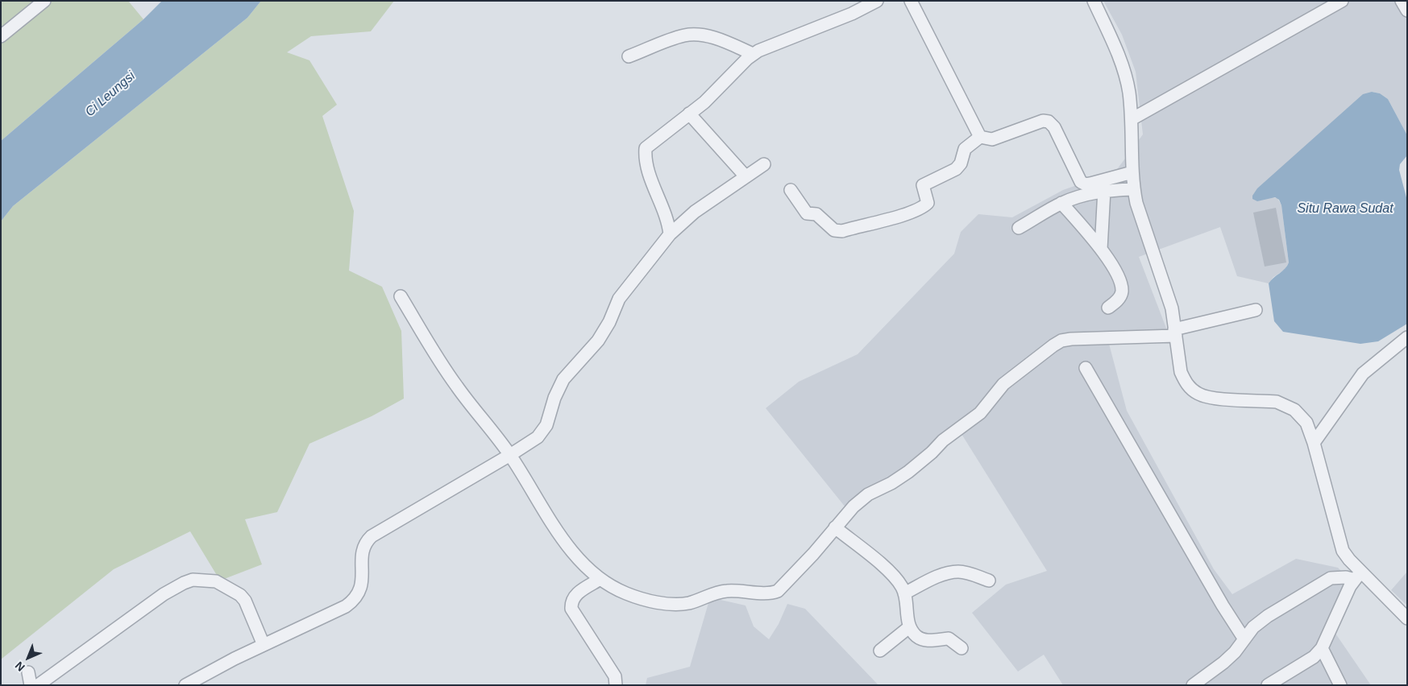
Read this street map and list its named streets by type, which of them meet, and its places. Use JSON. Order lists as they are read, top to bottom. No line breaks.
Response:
{"water":["Ci Leungsi","Situ Rawa Sudat"],"north":"bottom left"}
